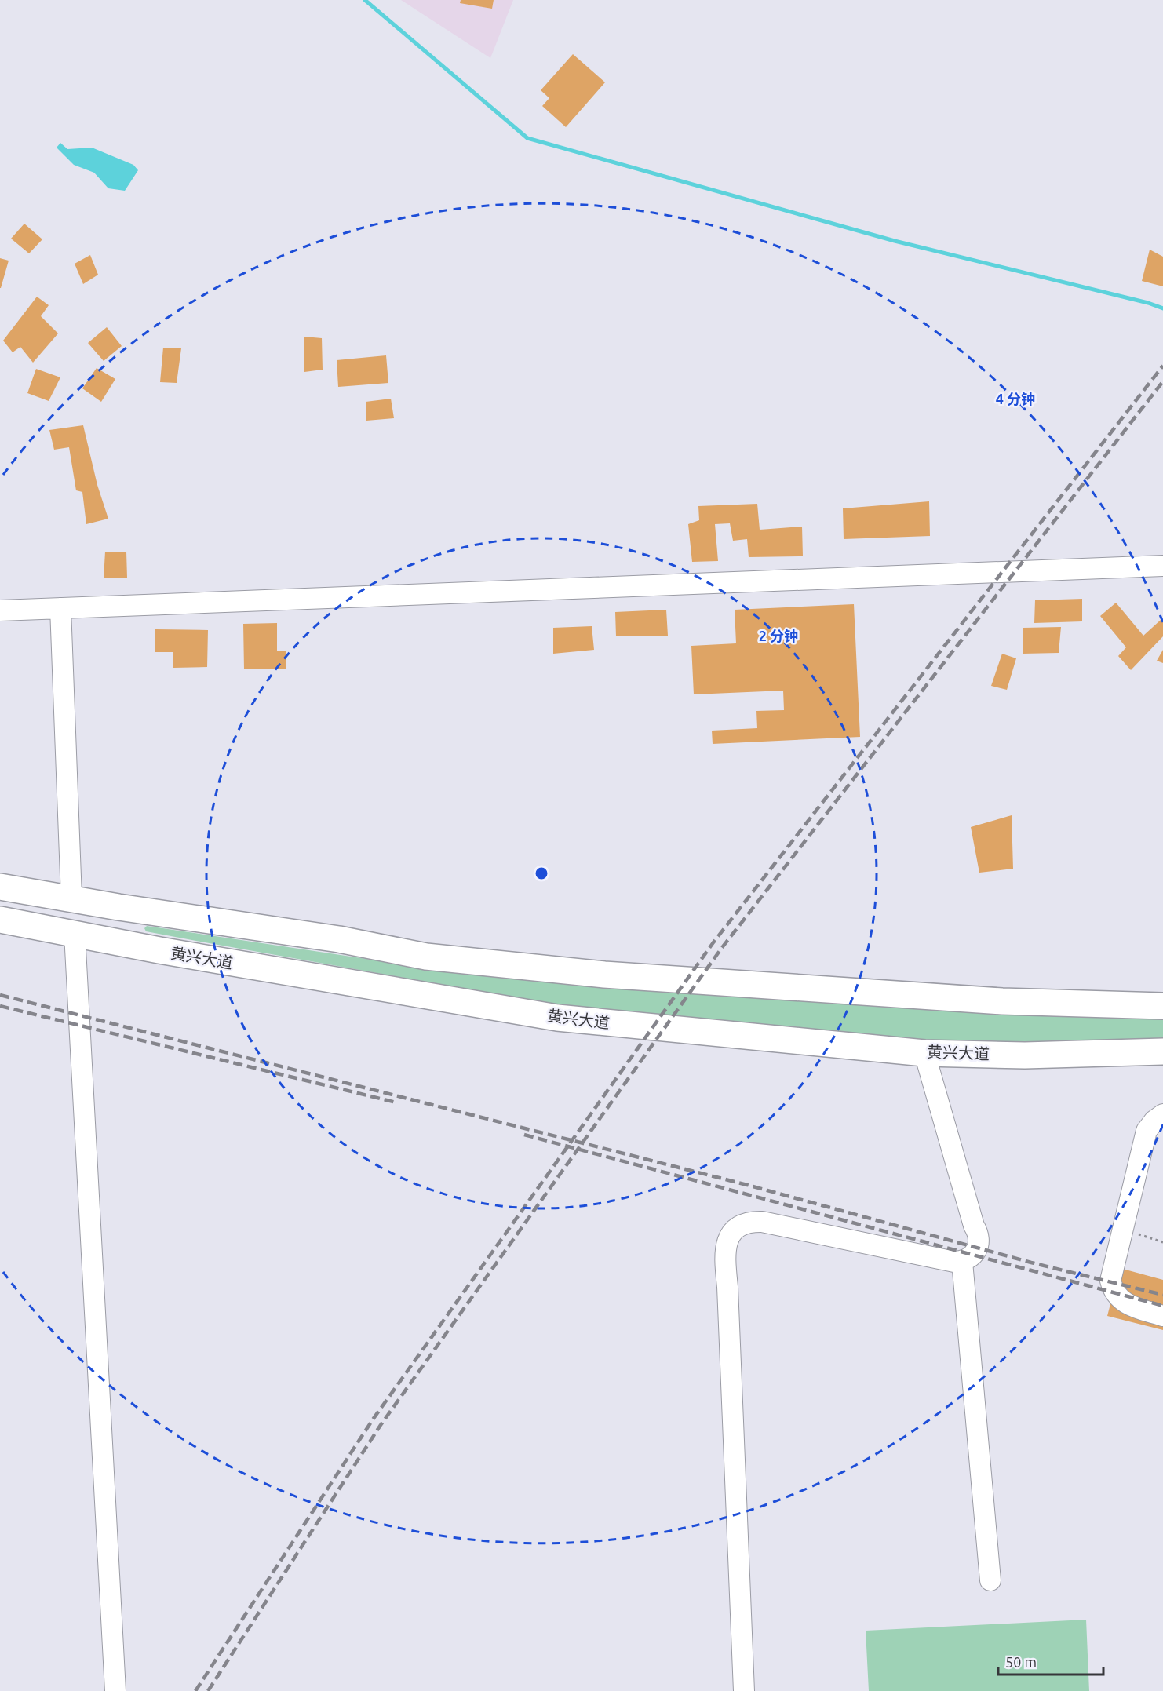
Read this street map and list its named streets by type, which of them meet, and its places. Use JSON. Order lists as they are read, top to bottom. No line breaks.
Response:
{"streets":{"highway":["黄兴大道"]},"scale_bar":"50 m","rings":["4 分钟","2 分钟"]}
